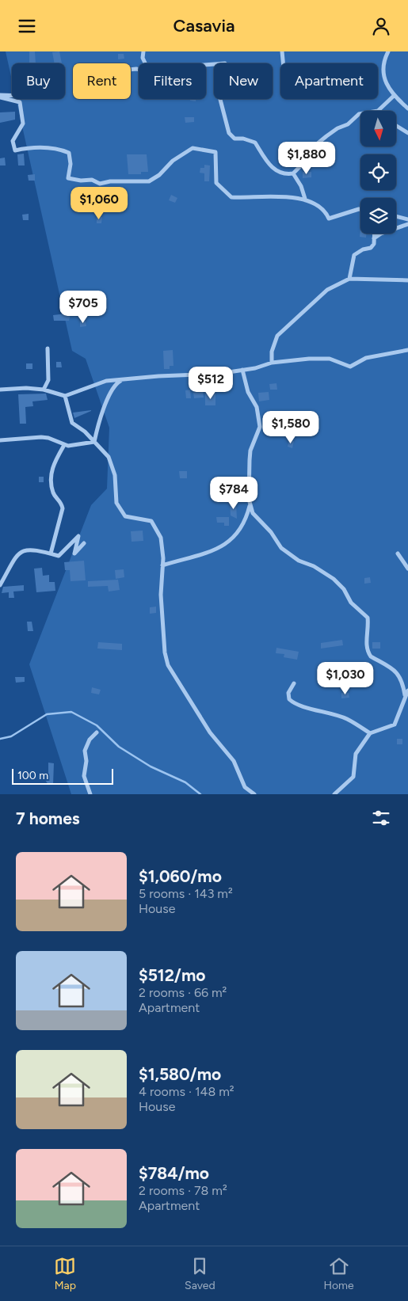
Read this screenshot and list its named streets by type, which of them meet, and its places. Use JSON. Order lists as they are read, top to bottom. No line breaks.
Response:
{"scale_bar":"100 m","north":"bottom","page":{"header":"Casavia","chip":["Buy","Rent","Filters","New","Apartment"],"price":["$1,880","$1,060","$705","$512","$1,580","$784","$1,030"],"scale":"100 m","heading":"7 homes","list":[{"name":"$1,060/mo","note":"5 rooms · 143 m² · House"},{"name":"$512/mo","note":"2 rooms · 66 m² · Apartment"},{"name":"$1,580/mo","note":"4 rooms · 148 m² · House"},{"name":"$784/mo","note":"2 rooms · 78 m² · Apartment"}],"tabs":["Map","Saved","Home"]}}
